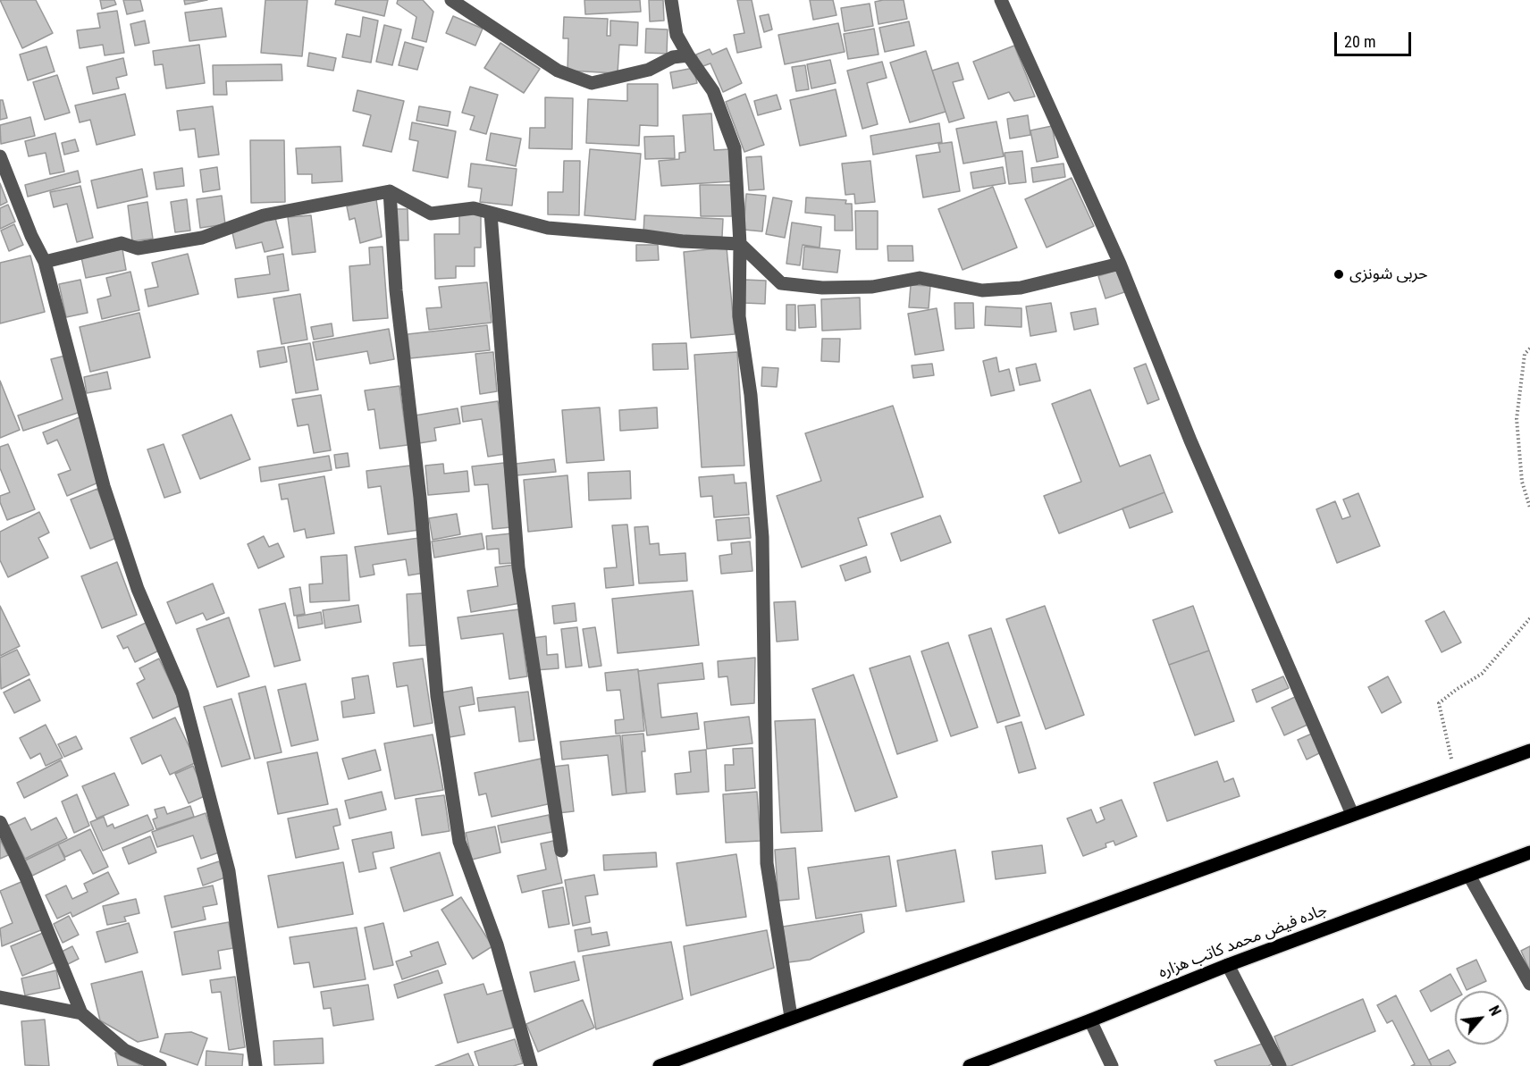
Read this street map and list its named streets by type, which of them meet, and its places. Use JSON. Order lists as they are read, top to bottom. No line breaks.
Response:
{"streets":{"main road":["جاده فیض محمد کاتب هزاره"]},"places":["حربی شونزی"],"scale_bar":"20 m","north":"top right"}
